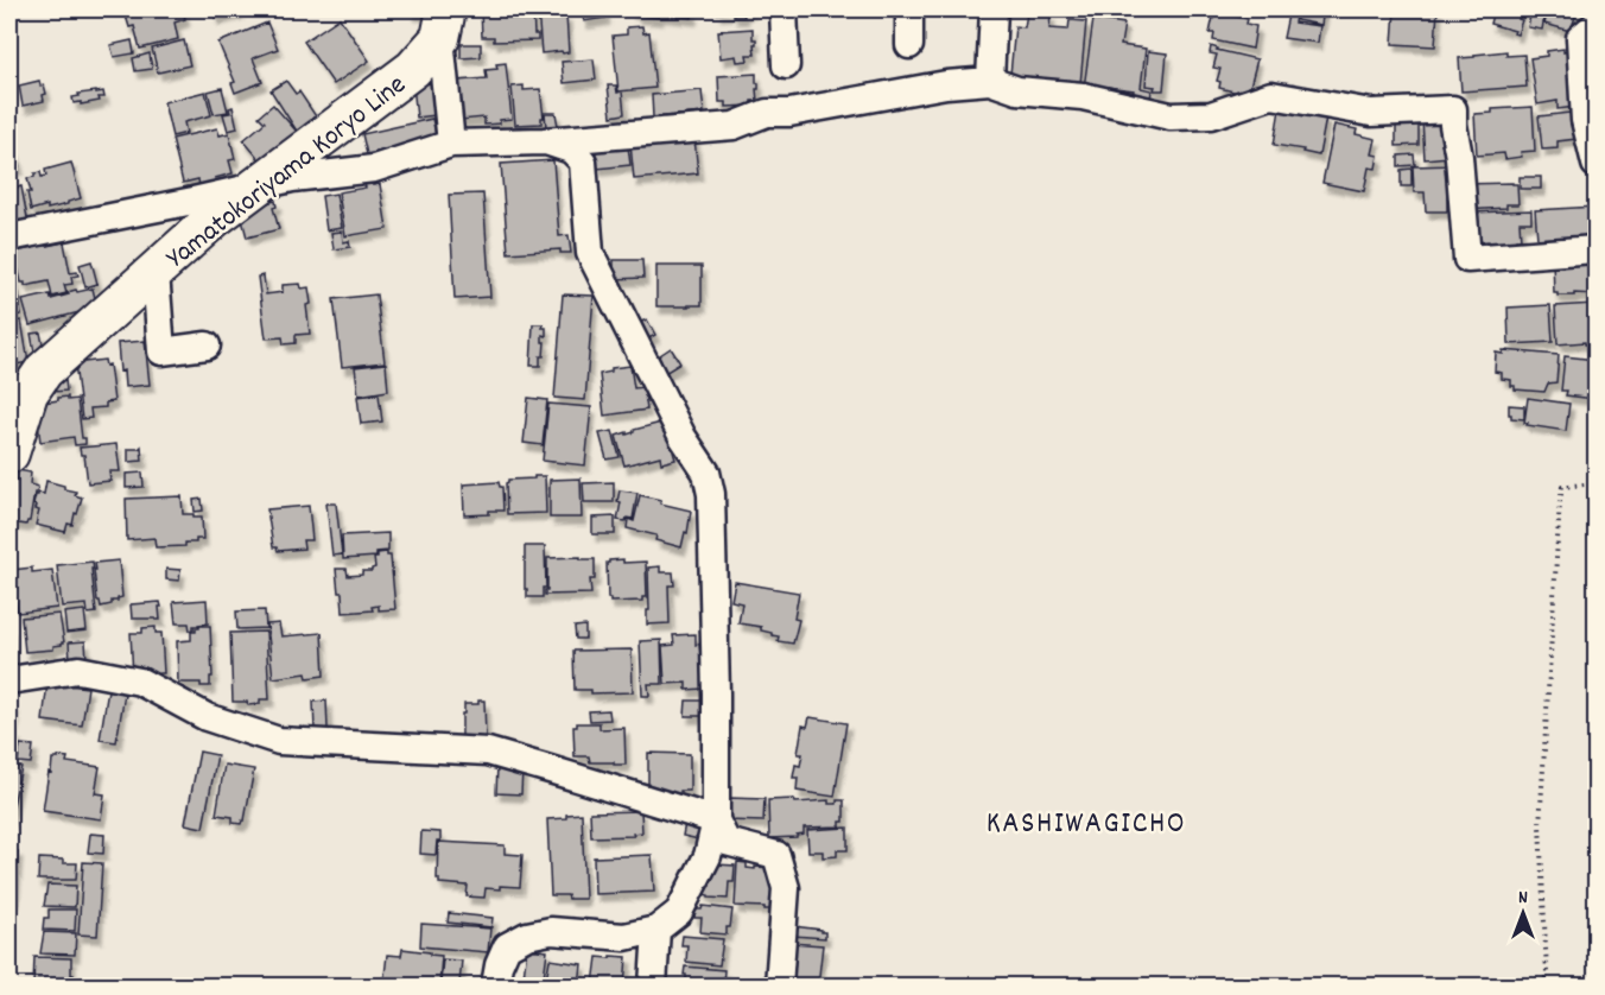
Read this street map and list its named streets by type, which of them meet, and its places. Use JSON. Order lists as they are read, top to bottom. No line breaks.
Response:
{"streets":{"main road":["Yamatokoriyama Koryo Line"]},"districts":["KASHIWAGICHO"],"north":"top"}
